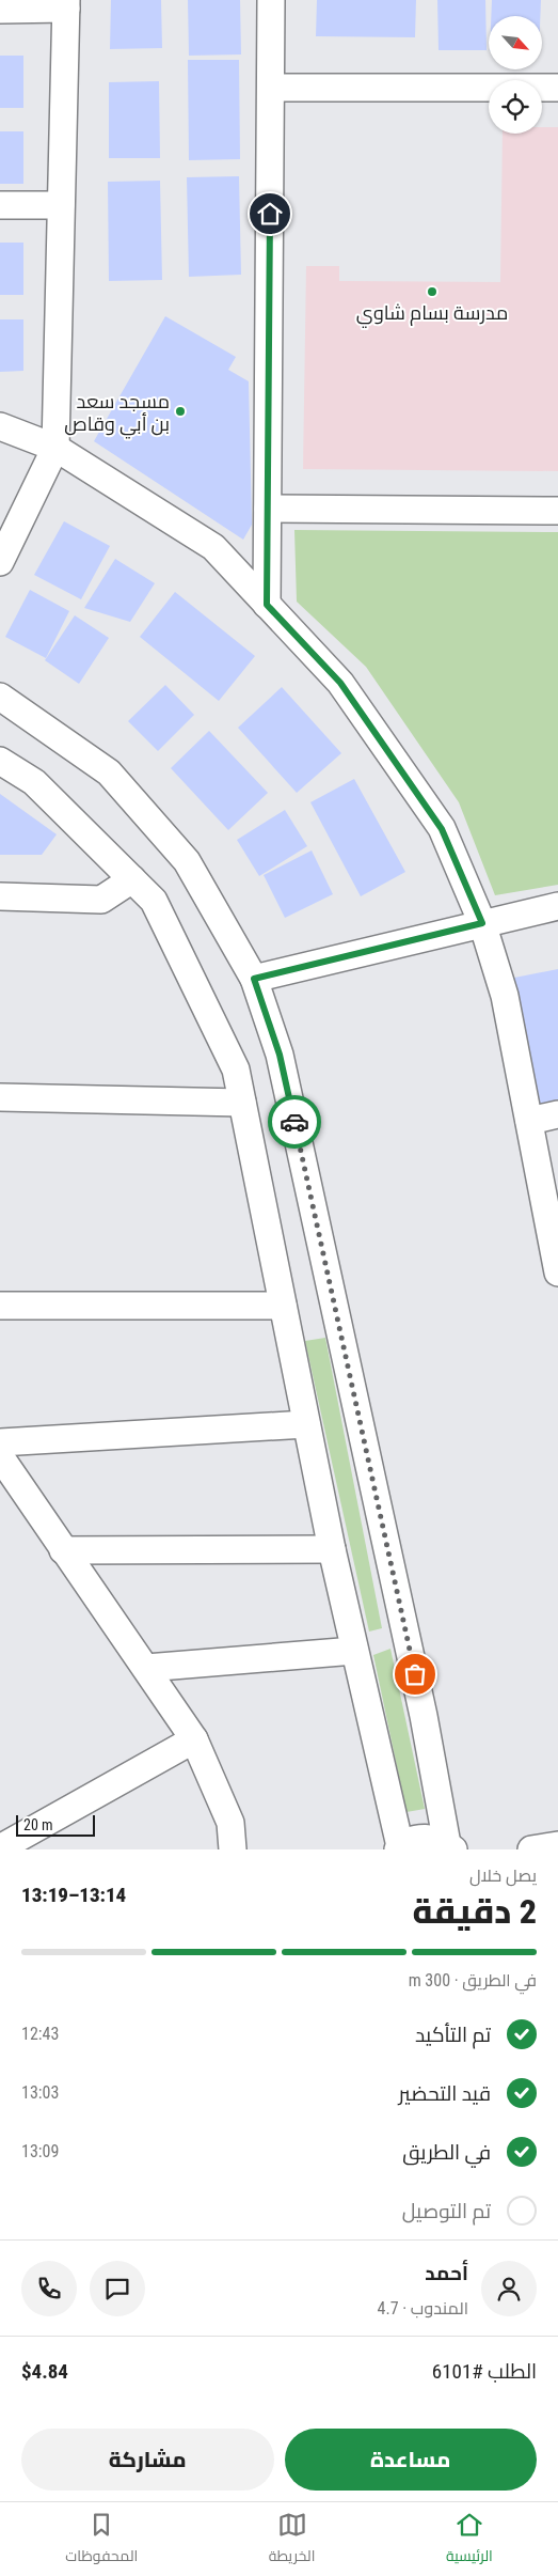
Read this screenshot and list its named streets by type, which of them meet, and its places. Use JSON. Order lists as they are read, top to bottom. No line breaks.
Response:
{"places":["مدرسة بسام شاوي","مسجد سعد بن أبي وقاص"],"scale_bar":"20 m","north":"bottom right","page":{"scale":"20 m","heading":["2 دقيقة","يصل خلال","13:14–13:19"],"panel":["أحمد","المندوب · 4.7","الطلب #6101","$4.84"],"bar":"في الطريق · 300 m","list":[["تم التأكيد","12:43"],["قيد التحضير","13:03"],["في الطريق","13:09"],"تم التوصيل"],"buttons":["مساعدة","مشاركة"],"tabs":["الرئيسية","الخريطة","المحفوظات"]}}
